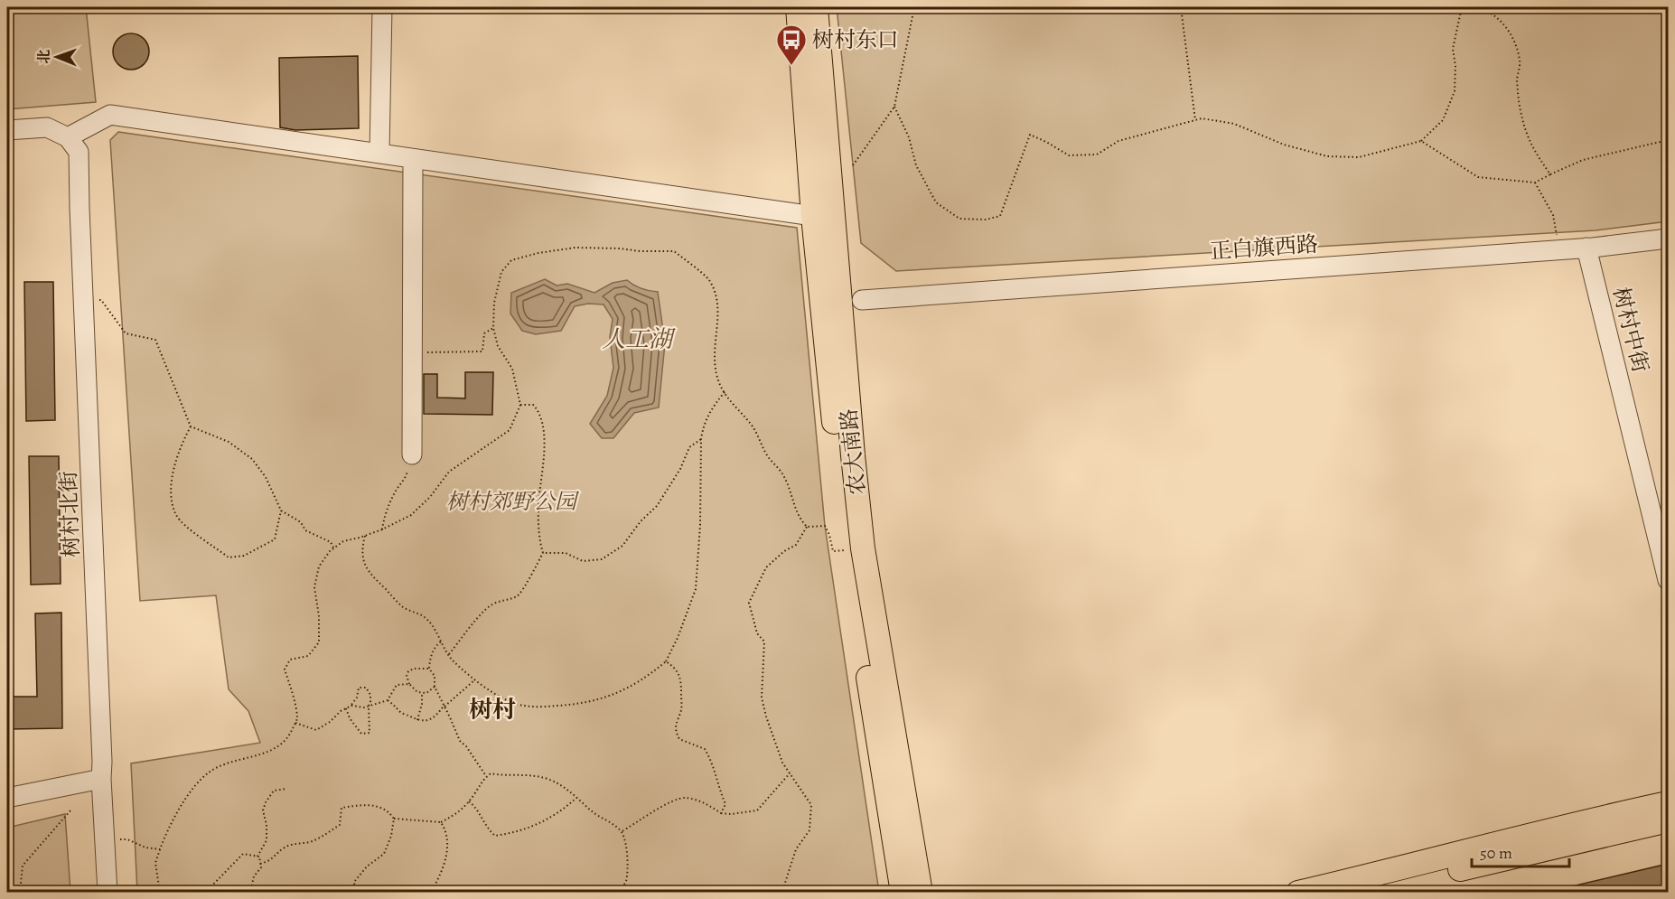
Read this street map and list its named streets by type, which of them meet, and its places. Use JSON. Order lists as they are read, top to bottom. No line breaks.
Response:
{"streets":{"main road":["农大南路"],"street":["正白旗西路","树村中街","树村北街"]},"crossings":[["正白旗西路","树村中街"]],"districts":["树村"],"water":["人工湖"],"parks":["树村郊野公园"],"places":{"bus stop":["树村东口"]},"scale_bar":"50 m","north":"left"}
